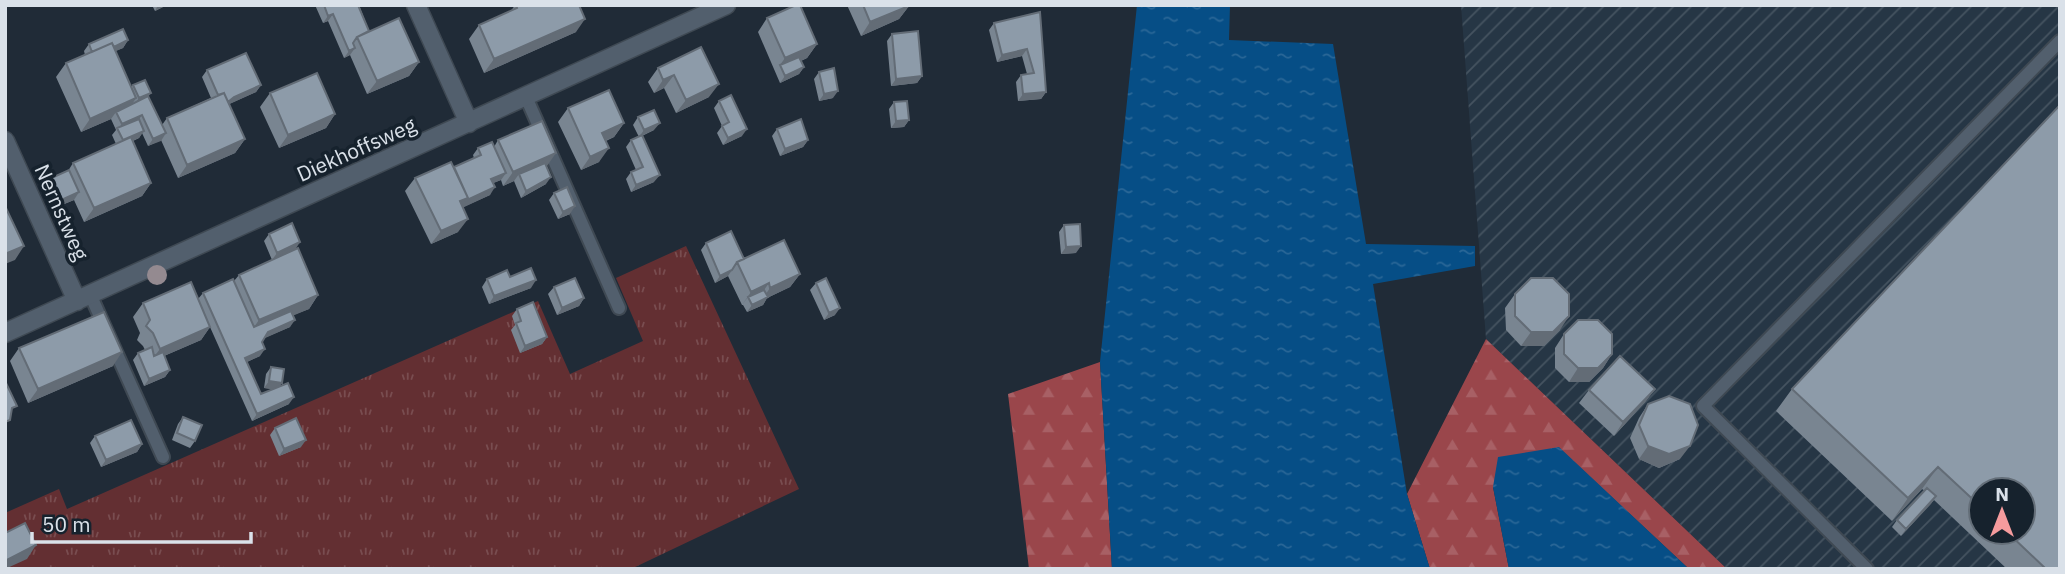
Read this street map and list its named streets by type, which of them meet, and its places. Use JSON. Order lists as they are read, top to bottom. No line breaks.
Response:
{"streets":{"street":["Diekhoffsweg","Nernstweg"]},"crossings":[["Diekhoffsweg","Nernstweg"]],"scale_bar":"50 m","north":"top"}
